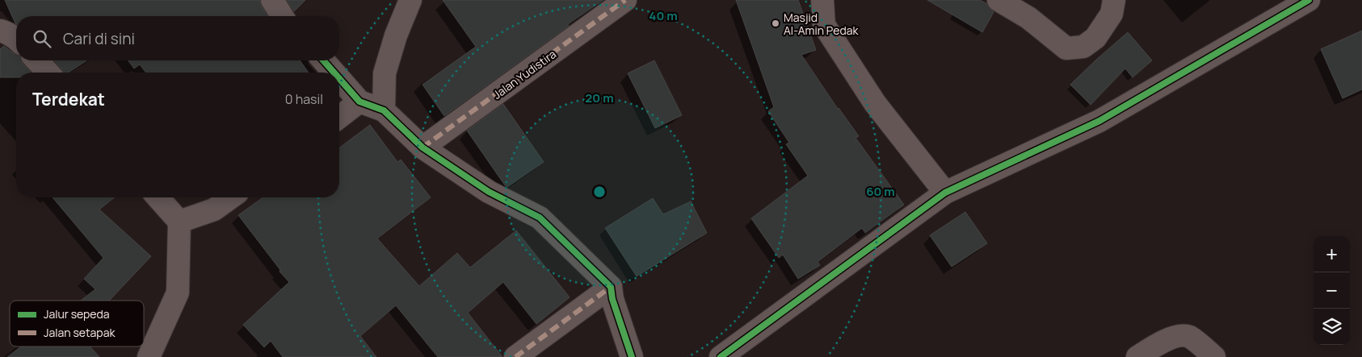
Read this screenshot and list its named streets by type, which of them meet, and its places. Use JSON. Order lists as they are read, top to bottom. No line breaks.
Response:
{"streets":{"street":["Jalan Yudistira"]},"places":["Masjid Al-Amin Pedak"],"legend":["Jalur sepeda","Jalan setapak"],"page":{"search":"Cari di sini","heading":["Terdekat","0 hasil"],"map_buttons":["+","−"]},"rings":["40 m","20 m","60 m"]}
